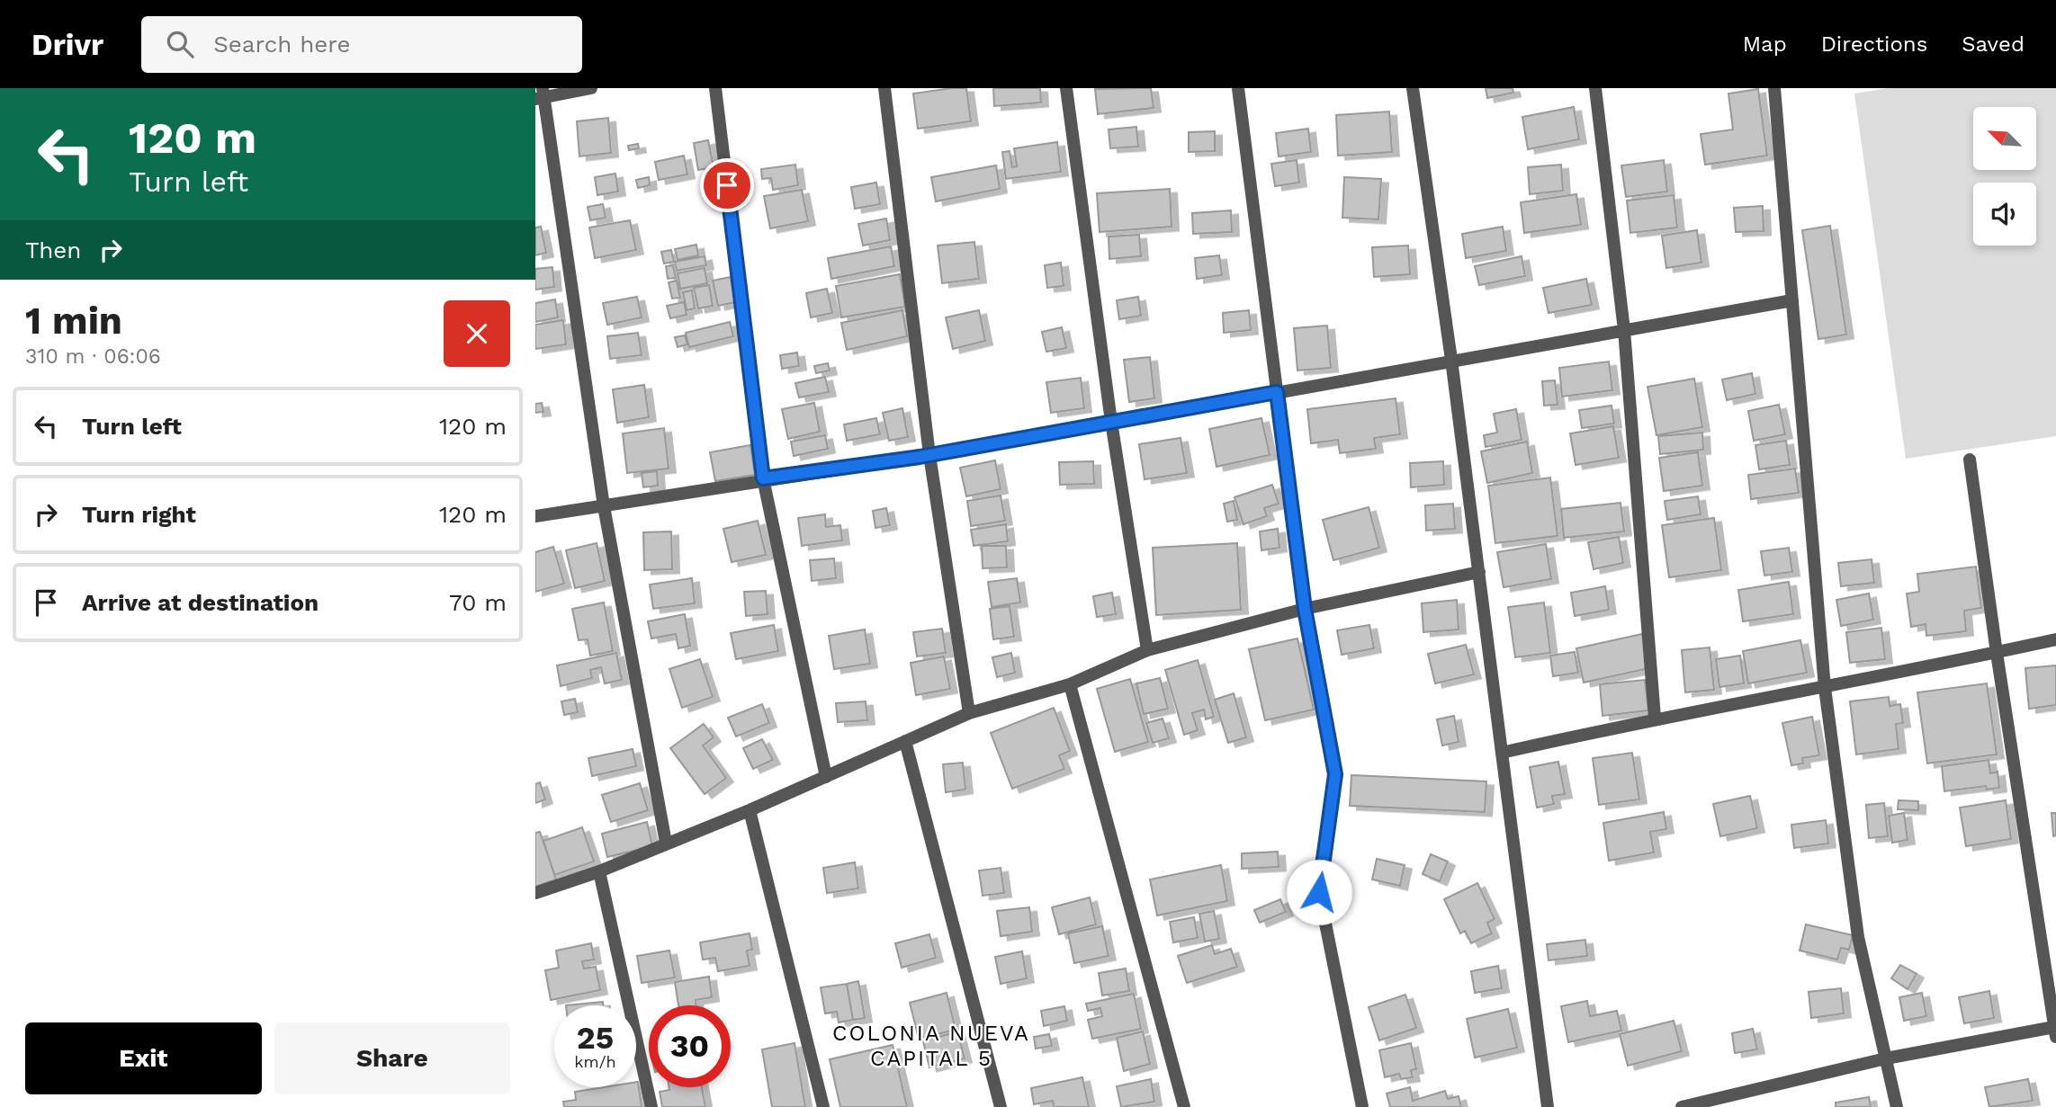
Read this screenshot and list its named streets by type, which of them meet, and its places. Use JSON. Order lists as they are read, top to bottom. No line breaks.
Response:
{"districts":["COLONIA NUEVA CAPITAL 5"],"north":"top left","page":{"header":"Drivr","search":"Search here","nav":["Map","Directions","Saved"],"turn":["120 m","Turn left"],"then":"Then","heading":["1 min","310 m · 06:06"],"list":[{"name":"Turn left","value":"120 m"},{"name":"Turn right","value":"120 m"},{"name":"Arrive at destination","value":"70 m"}],"speed":"25 km/h","limit":"30","buttons":["Exit","Share"]}}
